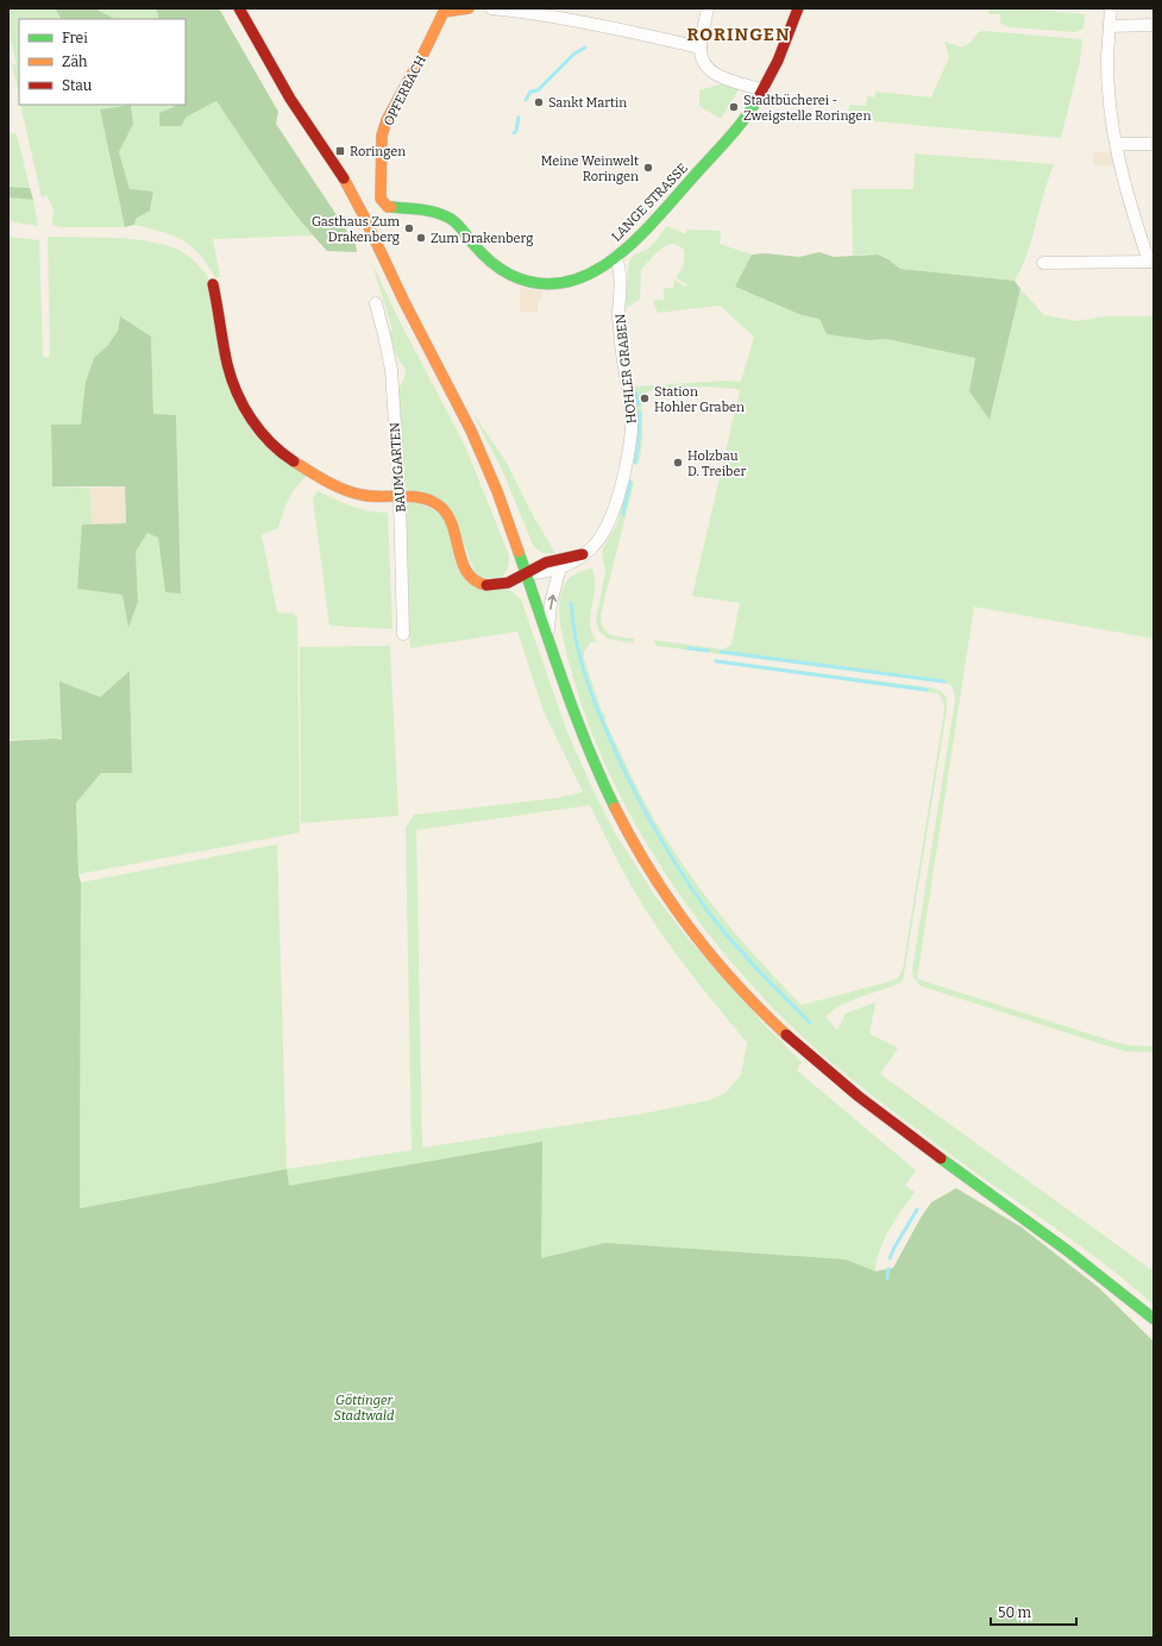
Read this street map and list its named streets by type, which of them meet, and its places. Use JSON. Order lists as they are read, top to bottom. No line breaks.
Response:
{"streets":{"main road":["OPFERBACH","LANGE STRASSE","HOHLER GRABEN"],"street":["BAUMGARTEN"]},"crossings":[["OPFERBACH","LANGE STRASSE"],["LANGE STRASSE","HOHLER GRABEN"],["HOHLER GRABEN","BAUMGARTEN"]],"districts":["RORINGEN"],"parks":["Göttinger Stadtwald"],"places":{"other":["Sankt Martin","Stadtbücherei - Zweigstelle Roringen","Meine Weinwelt Roringen","Gasthaus Zum Drakenberg","Zum Drakenberg","Station Hohler Graben","Holzbau D. Treiber"],"transit":["Roringen"]},"legend":["Frei","Zäh","Stau"],"scale_bar":"50 m"}
